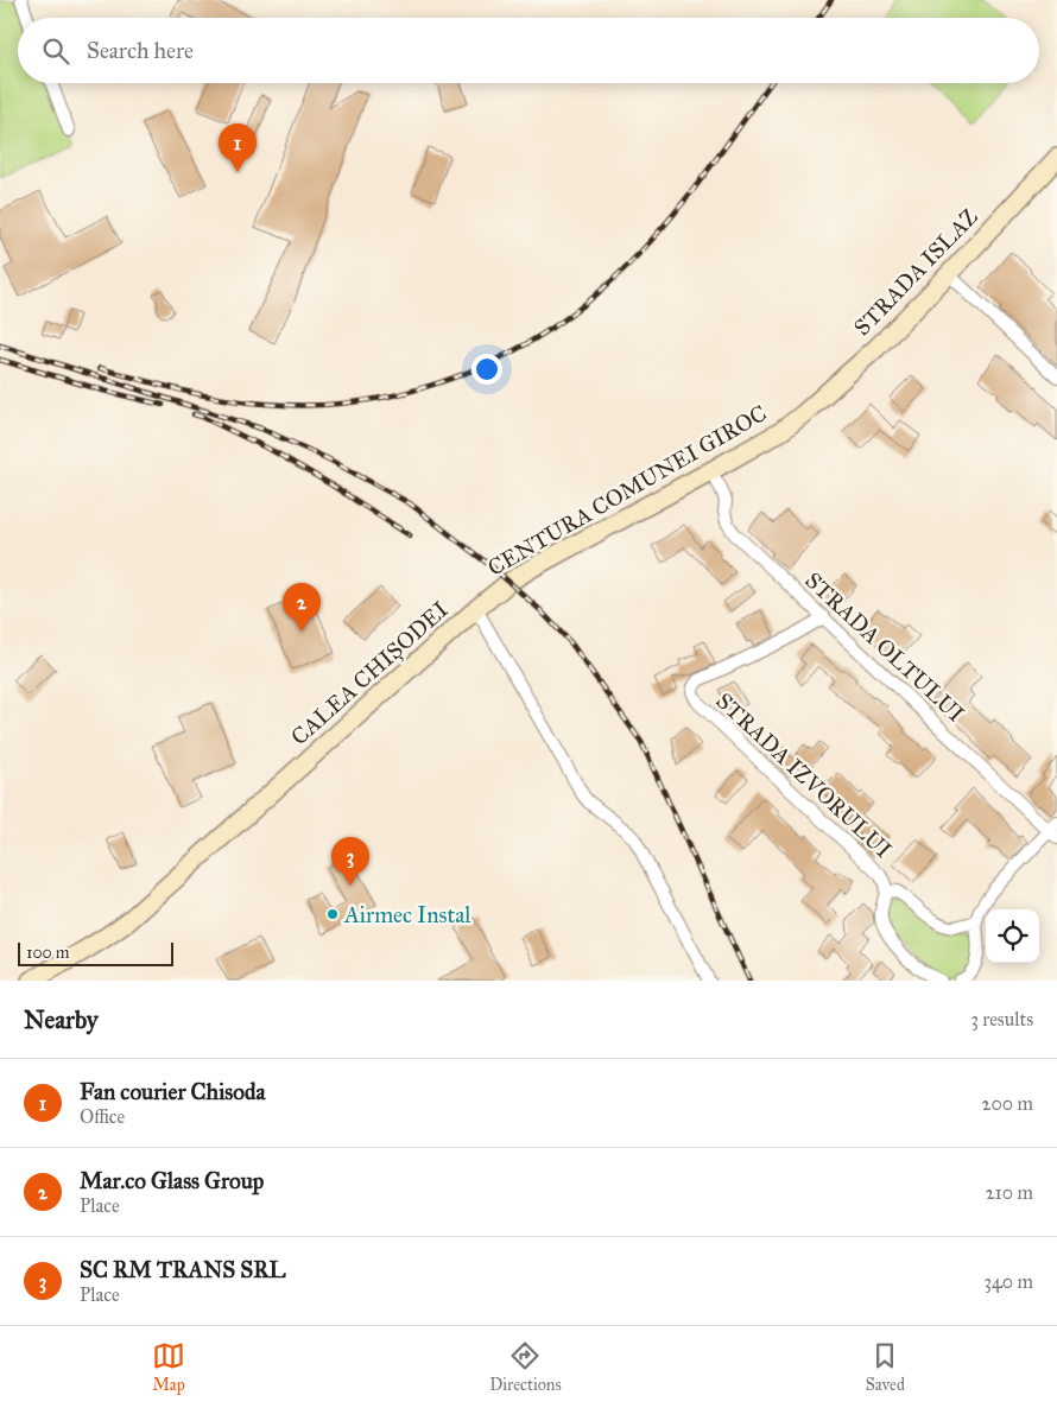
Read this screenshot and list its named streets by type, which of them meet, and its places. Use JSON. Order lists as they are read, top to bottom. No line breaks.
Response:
{"streets":{"main road":["STRADA ISLAZ","CENTURA COMUNEI GIROC","CALEA CHIȘODEI"],"street":["STRADA OLTULUI","STRADA IZVORULUI"]},"crossings":[["STRADA ISLAZ","CENTURA COMUNEI GIROC"],["CENTURA COMUNEI GIROC","STRADA OLTULUI"],["CENTURA COMUNEI GIROC","CALEA CHIȘODEI"],["STRADA OLTULUI","STRADA IZVORULUI"]],"places":["Airmec Instal"],"scale_bar":"100 m","page":{"search":"Search here","pins":["1","2","3"],"scale":"100 m","heading":["Nearby","3 results"],"list":[{"mark":"1","name":"Fan courier Chisoda","note":"Office","value":"200 m"},{"mark":"2","name":"Mar.co Glass Group","note":"Place","value":"210 m"},{"mark":"3","name":"SC RM TRANS SRL","note":"Place","value":"340 m"}],"nav":["Map","Directions","Saved"]}}
